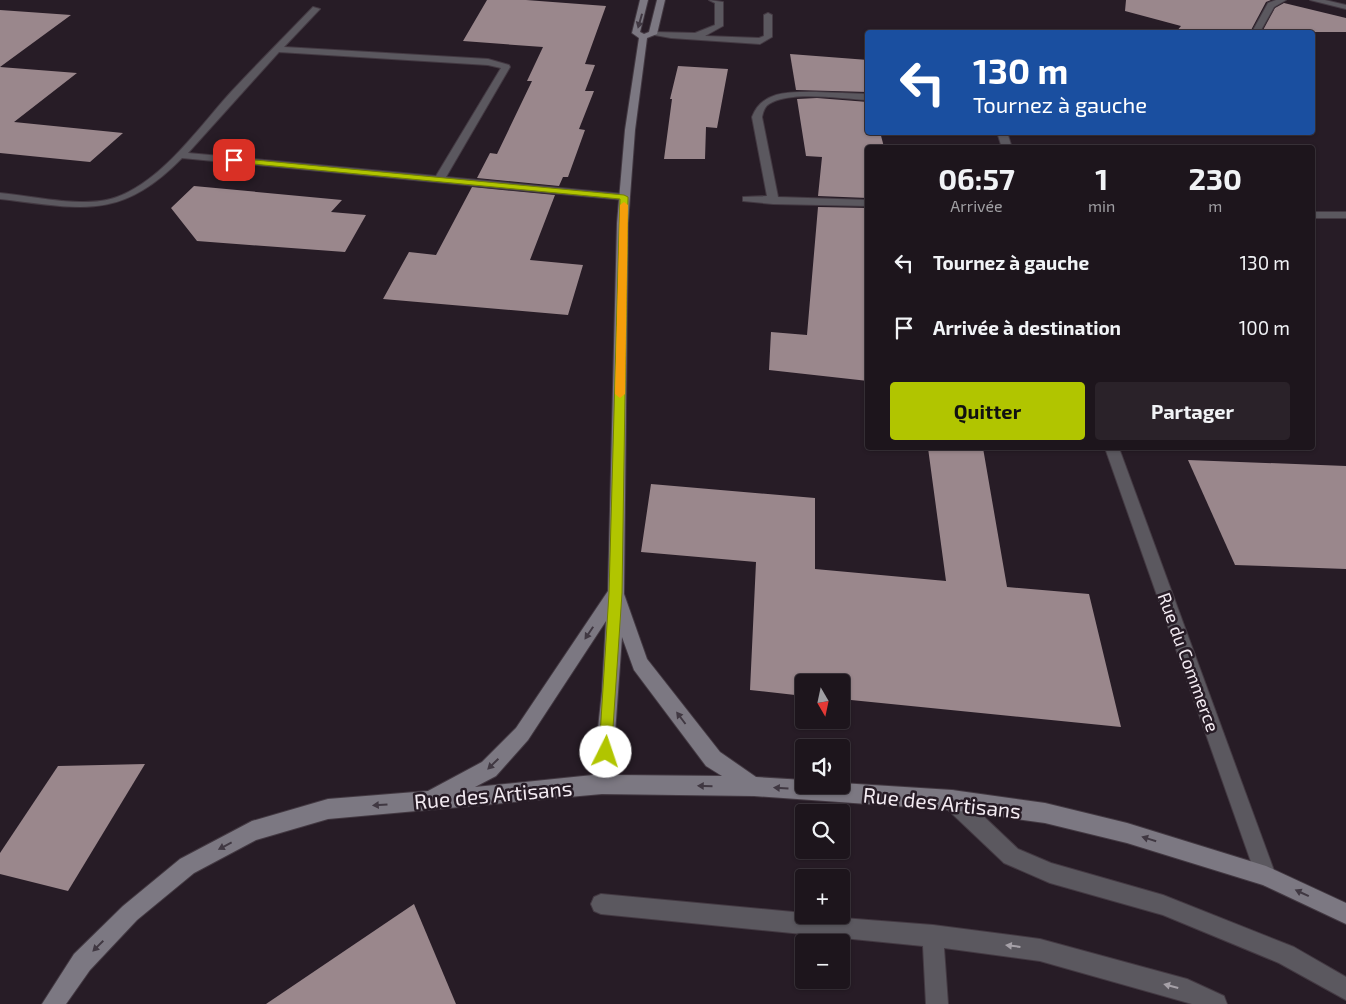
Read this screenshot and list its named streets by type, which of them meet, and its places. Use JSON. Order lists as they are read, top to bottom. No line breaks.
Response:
{"streets":{"main road":["Rue des Artisans"],"street":["Rue du Commerce"]},"crossings":[["Rue du Commerce","Rue des Artisans"]],"one_way":["Rue des Artisans"],"north":"bottom","page":{"turn":["130 m","Tournez à gauche"],"eta":["06:57","Arrivée","1","min","230","m"],"list":[{"name":"Tournez à gauche","value":"130 m"},{"name":"Arrivée à destination","value":"100 m"}],"buttons":["Quitter","Partager"],"map_buttons":["+","−"]}}
